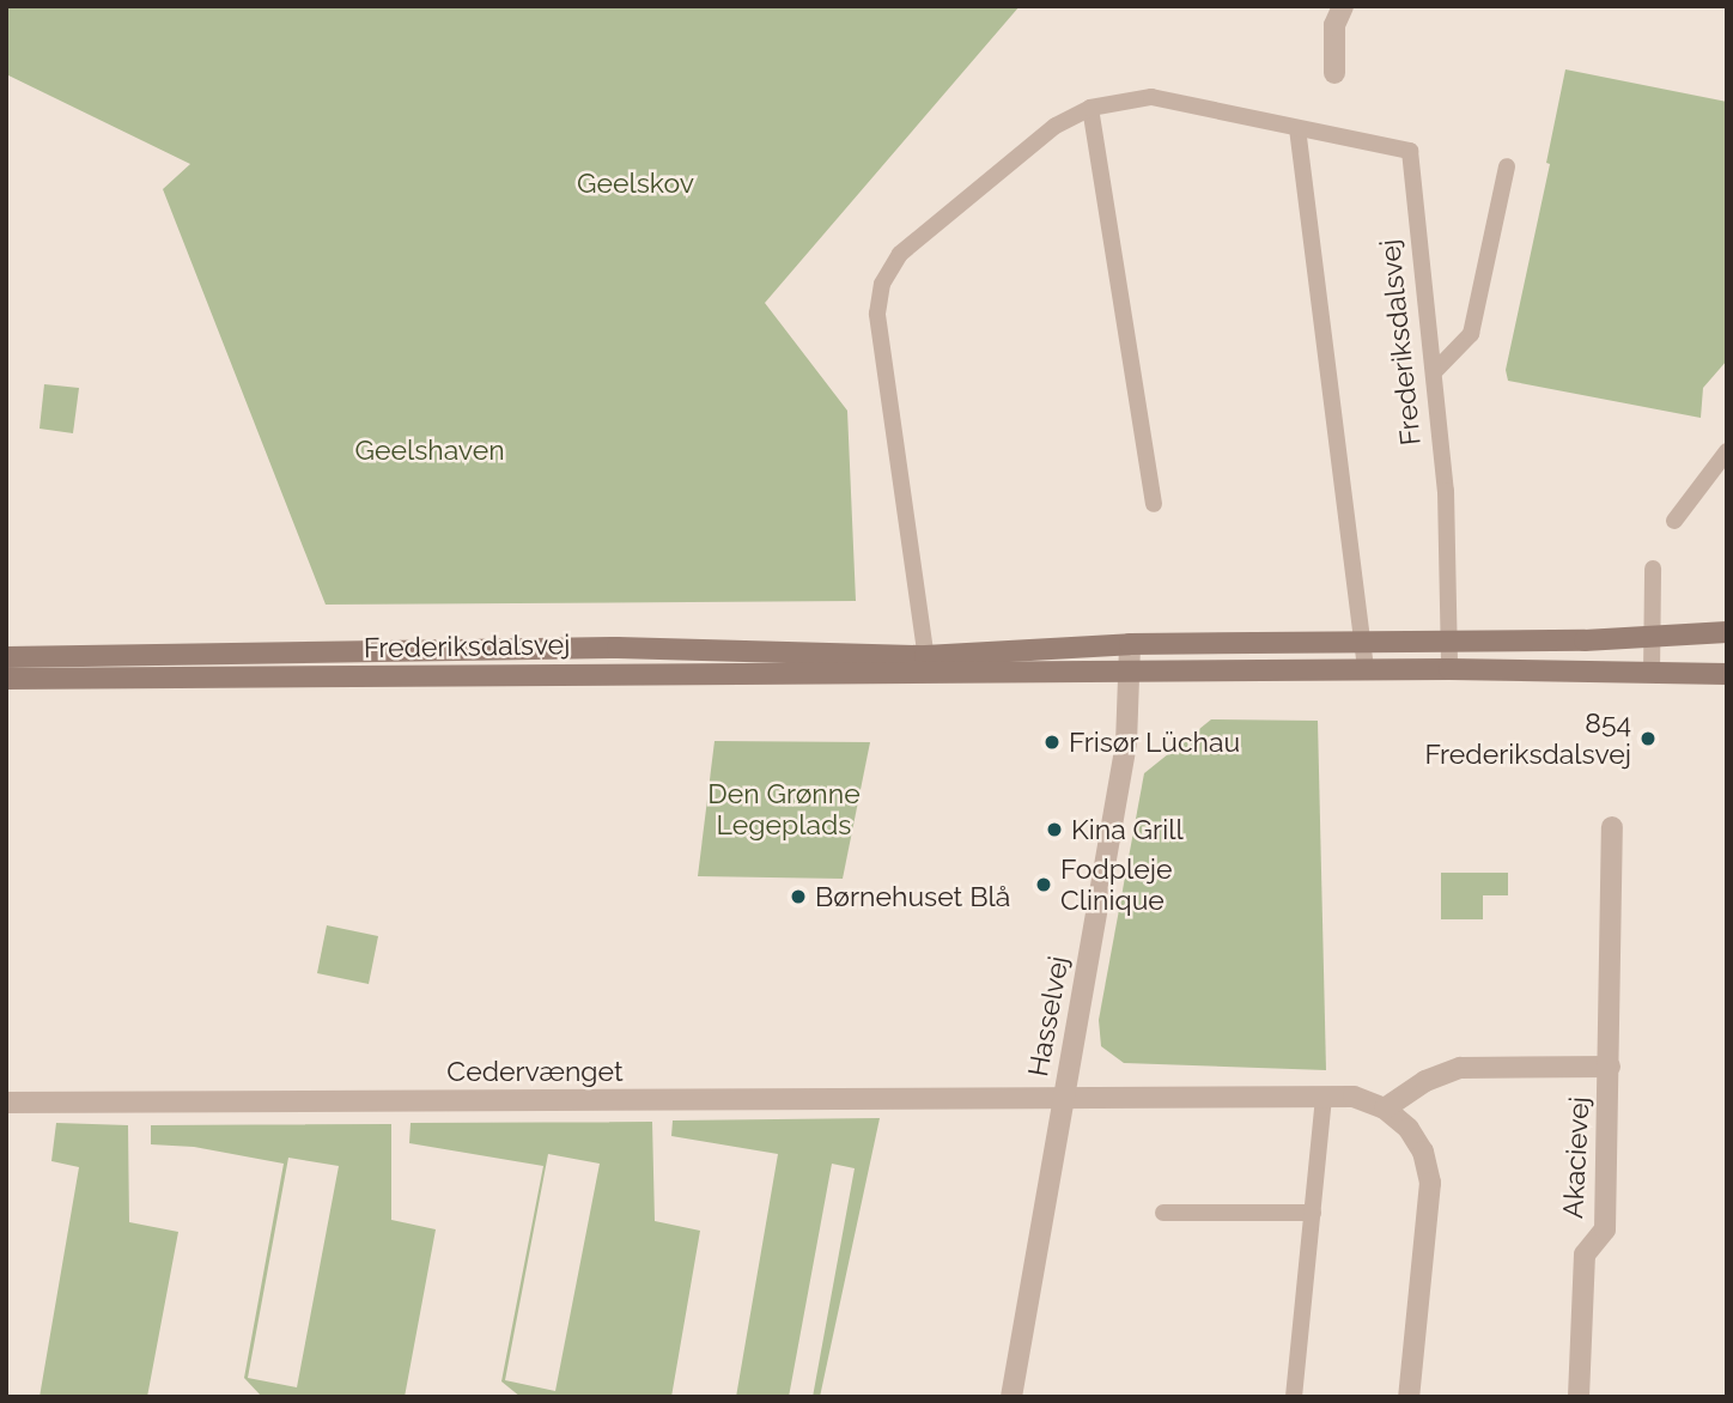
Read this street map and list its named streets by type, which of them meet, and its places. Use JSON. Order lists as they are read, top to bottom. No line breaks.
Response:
{"streets":{"street":["Frederiksdalsvej","Hasselvej","Cedervænget","Akacievej"]},"crossings":[["Frederiksdalsvej","Hasselvej"],["Hasselvej","Cedervænget"]],"parks":["Geelskov","Geelshaven","Den Grønne Legeplads"],"places":["854 Frederiksdalsvej","Frisør Lüchau","Kina Grill","Fodpleje Clinique","Børnehuset Blå"]}
